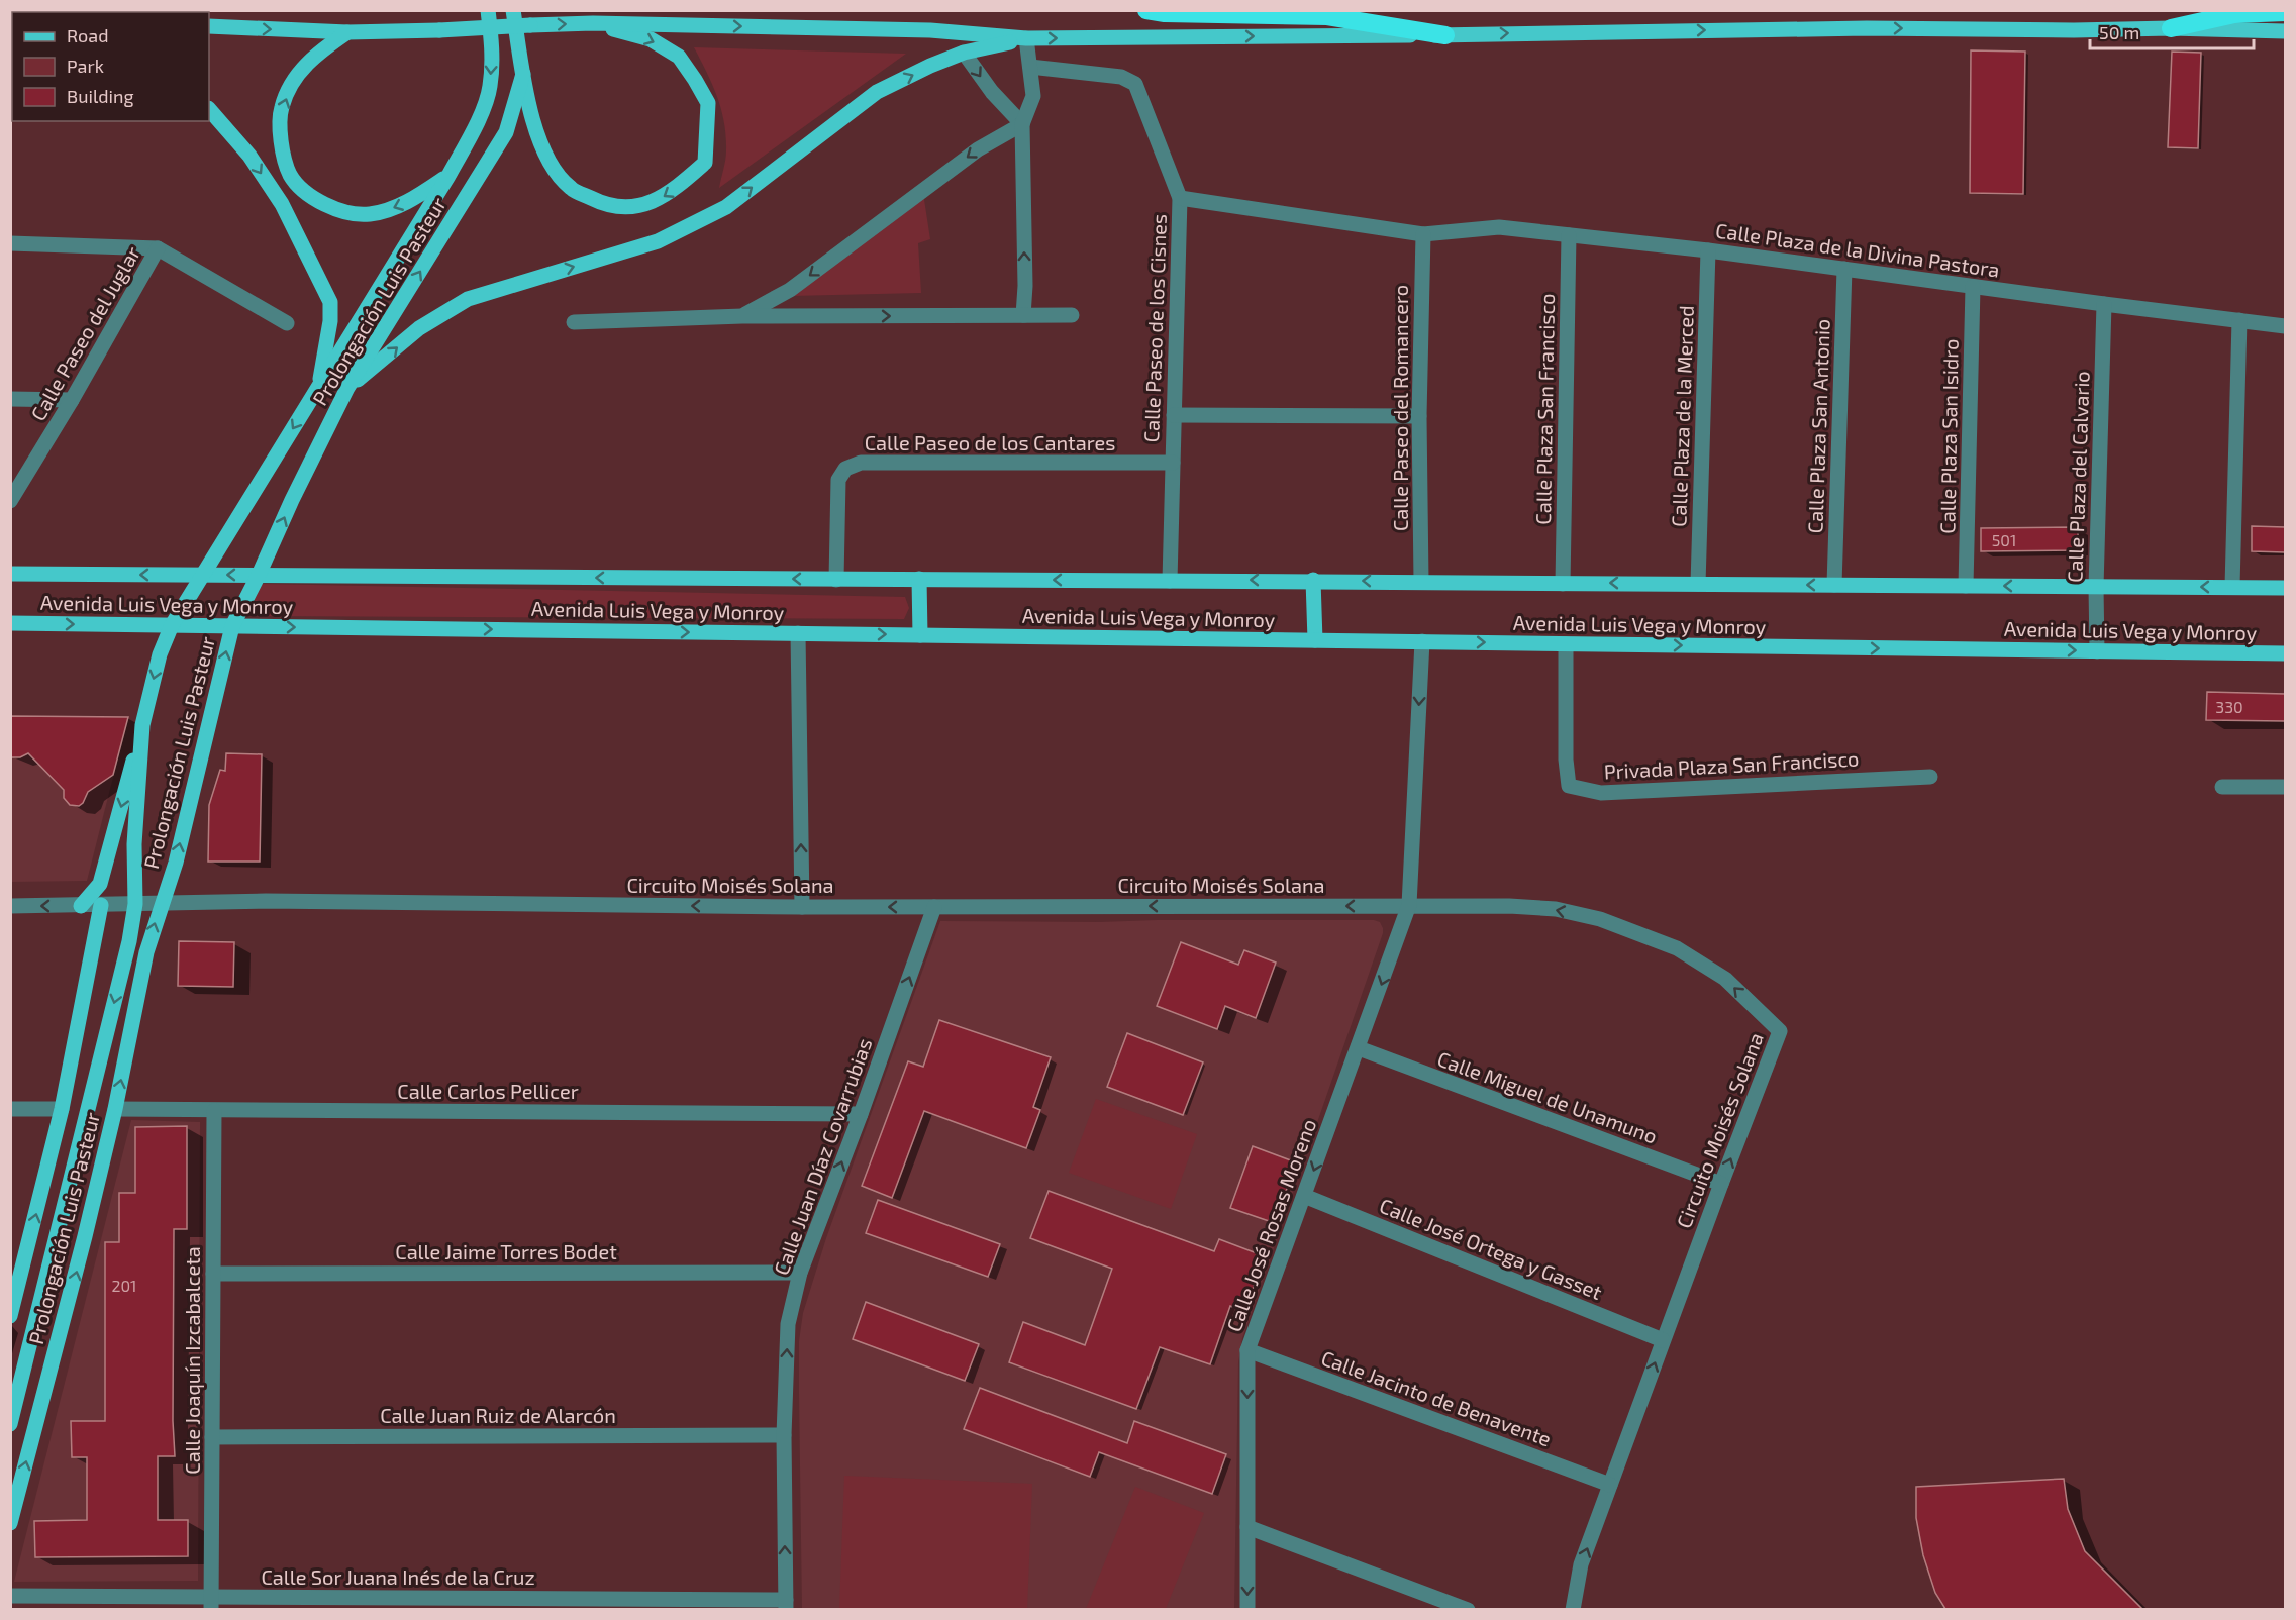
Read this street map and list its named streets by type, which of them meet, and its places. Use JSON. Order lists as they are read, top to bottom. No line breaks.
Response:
{"streets":{"main road":["Prolongación Luis Pasteur","Avenida Luis Vega y Monroy"],"street":["Calle Plaza de la Divina Pastora","Calle Paseo de los Cisnes","Calle Paseo del Juglar","Calle Paseo del Romancero","Calle Plaza San Francisco","Calle Plaza de la Merced","Calle Plaza San Antonio","Calle Plaza San Isidro","Calle Paseo de los Cantares","Calle Plaza del Calvario","Privada Plaza San Francisco","Circuito Moisés Solana","Calle Carlos Pellicer","Calle Miguel de Unamuno","Calle Juan Díaz Covarrubias","Calle José Rosas Moreno","Calle José Ortega y Gasset","Calle Jaime Torres Bodet","Calle Joaquín Izcabalceta","Calle Jacinto de Benavente","Calle Juan Ruiz de Alarcón","Calle Sor Juana Inés de la Cruz"]},"crossings":[["Calle Plaza de la Divina Pastora","Calle Paseo de los Cisnes"],["Calle Plaza de la Divina Pastora","Calle Paseo del Romancero"],["Calle Plaza de la Divina Pastora","Calle Plaza San Francisco"],["Calle Plaza de la Divina Pastora","Calle Plaza de la Merced"],["Calle Plaza de la Divina Pastora","Calle Plaza San Antonio"],["Calle Plaza de la Divina Pastora","Calle Plaza San Isidro"],["Calle Plaza de la Divina Pastora","Calle Plaza del Calvario"],["Prolongación Luis Pasteur","Avenida Luis Vega y Monroy"],["Prolongación Luis Pasteur","Circuito Moisés Solana"],["Prolongación Luis Pasteur","Calle Carlos Pellicer"],["Calle Paseo de los Cisnes","Calle Paseo de los Cantares"],["Calle Paseo de los Cisnes","Avenida Luis Vega y Monroy"],["Calle Paseo del Romancero","Avenida Luis Vega y Monroy"],["Calle Plaza San Francisco","Avenida Luis Vega y Monroy"],["Calle Plaza de la Merced","Avenida Luis Vega y Monroy"],["Calle Plaza San Antonio","Avenida Luis Vega y Monroy"],["Calle Plaza San Isidro","Avenida Luis Vega y Monroy"],["Calle Paseo de los Cantares","Avenida Luis Vega y Monroy"],["Calle Plaza del Calvario","Avenida Luis Vega y Monroy"],["Avenida Luis Vega y Monroy","Privada Plaza San Francisco"],["Avenida Luis Vega y Monroy","Calle José Rosas Moreno"],["Circuito Moisés Solana","Calle Miguel de Unamuno"],["Circuito Moisés Solana","Calle Juan Díaz Covarrubias"],["Circuito Moisés Solana","Calle José Rosas Moreno"],["Circuito Moisés Solana","Calle José Ortega y Gasset"],["Circuito Moisés Solana","Calle Jacinto de Benavente"],["Calle Carlos Pellicer","Calle Juan Díaz Covarrubias"],["Calle Carlos Pellicer","Calle Joaquín Izcabalceta"],["Calle Miguel de Unamuno","Calle José Rosas Moreno"],["Calle Juan Díaz Covarrubias","Calle Jaime Torres Bodet"],["Calle Juan Díaz Covarrubias","Calle Juan Ruiz de Alarcón"],["Calle Juan Díaz Covarrubias","Calle Sor Juana Inés de la Cruz"],["Calle José Rosas Moreno","Calle José Ortega y Gasset"],["Calle José Rosas Moreno","Calle Jacinto de Benavente"],["Calle Jaime Torres Bodet","Calle Joaquín Izcabalceta"],["Calle Joaquín Izcabalceta","Calle Juan Ruiz de Alarcón"],["Calle Joaquín Izcabalceta","Calle Sor Juana Inés de la Cruz"]],"one_way":["Calle Juan Díaz Covarrubias","Calle José Rosas Moreno"],"house_numbers":["501","330","201"],"legend":["Road","Park","Building"],"scale_bar":"50 m"}
